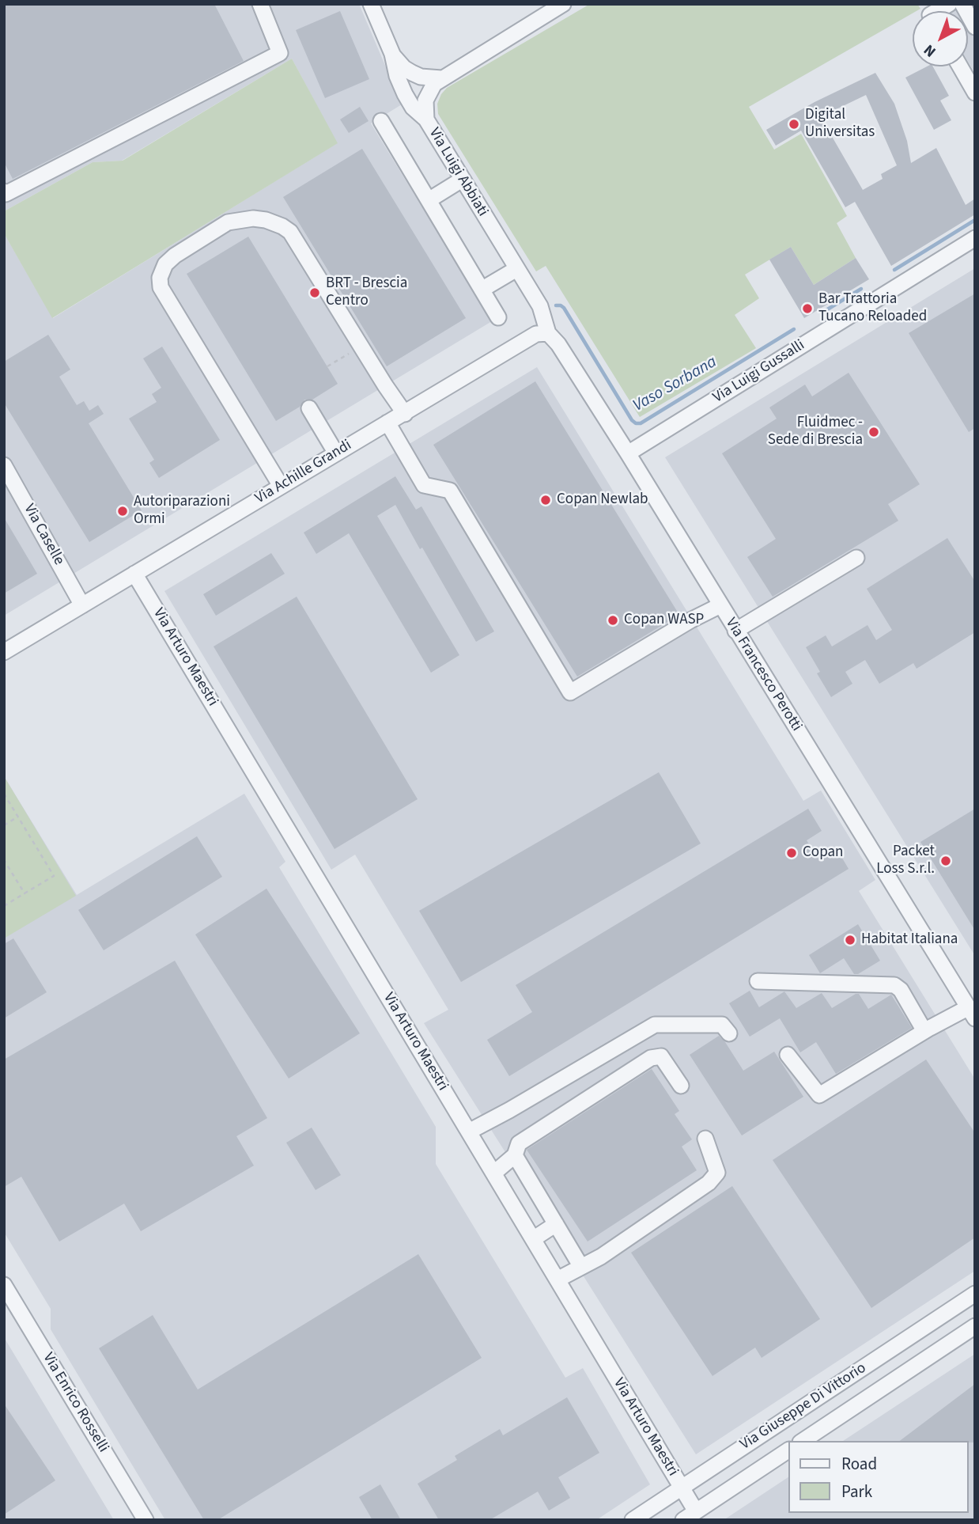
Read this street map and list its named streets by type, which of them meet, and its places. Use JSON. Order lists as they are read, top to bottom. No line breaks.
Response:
{"streets":{"street":["Via Luigi Abbiati","Via Luigi Gussalli","Via Achille Grandi","Via Caselle","Via Arturo Maestri","Via Francesco Perotti","Via Enrico Rosselli","Via Giuseppe Di Vittorio"]},"crossings":[["Via Luigi Abbiati","Via Achille Grandi"],["Via Luigi Abbiati","Via Francesco Perotti"],["Via Luigi Gussalli","Via Francesco Perotti"],["Via Achille Grandi","Via Caselle"],["Via Achille Grandi","Via Arturo Maestri"],["Via Achille Grandi","Via Francesco Perotti"],["Via Arturo Maestri","Via Giuseppe Di Vittorio"]],"water":["Vaso Sorbana"],"places":["Digital Universitas","BRT - Brescia Centro","Bar Trattoria Tucano Reloaded","Fluidmec - Sede di Brescia","Copan Newlab","Autoriparazioni Ormi","Copan WASP","Copan","Packet Loss S.r.l.","Habitat Italiana"],"legend":["Road","Park"],"north":"bottom left"}
